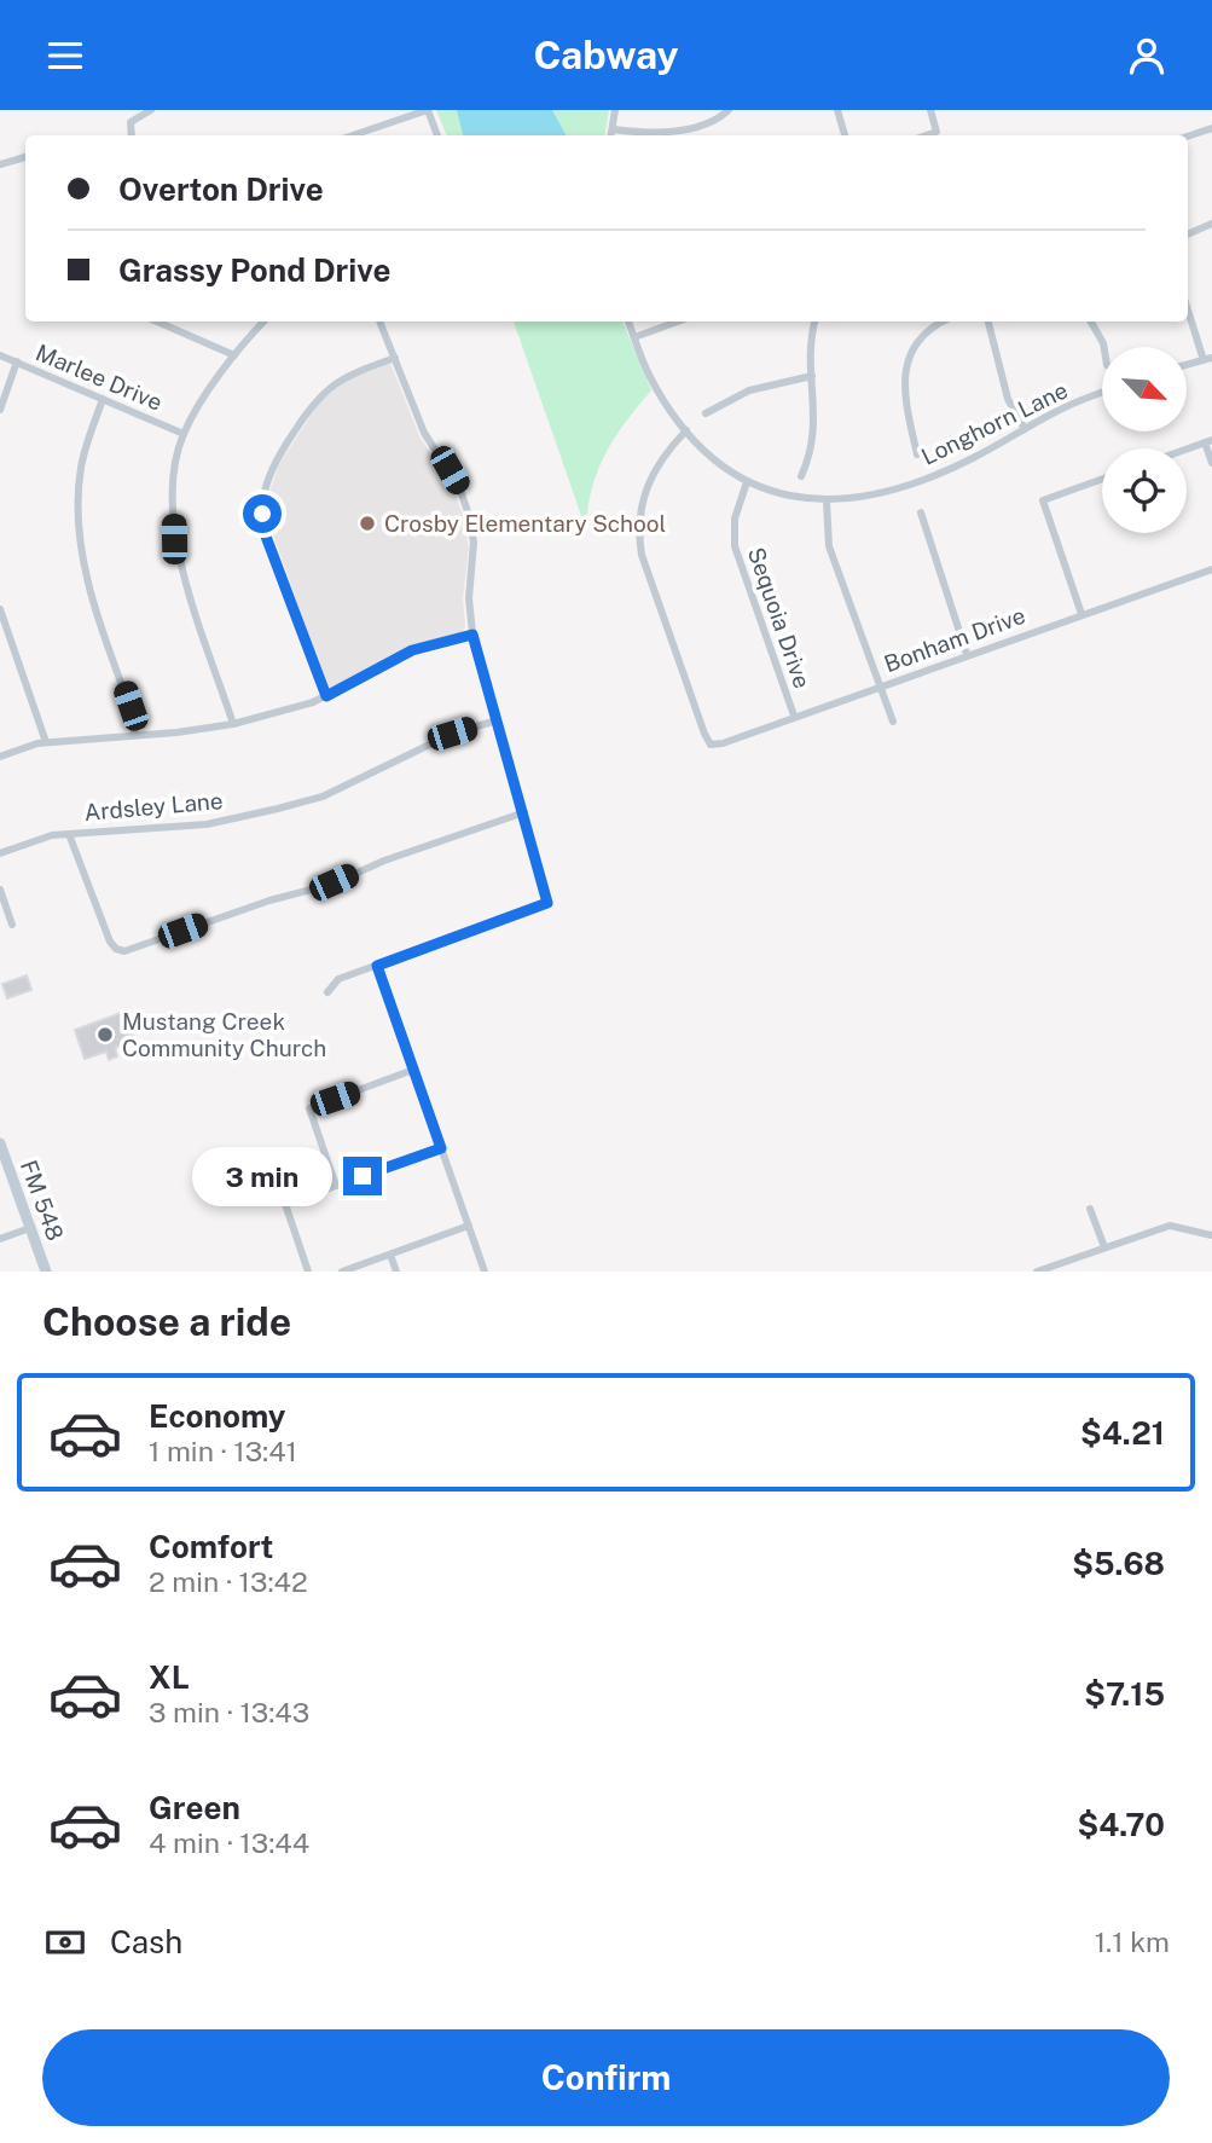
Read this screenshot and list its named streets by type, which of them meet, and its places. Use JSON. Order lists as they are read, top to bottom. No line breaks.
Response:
{"streets":{"main road":["FM 548"],"street":["Marlee Drive","Longhorn Lane","Sequoia Drive","Bonham Drive","Ardsley Lane"]},"crossings":[["Longhorn Lane","Sequoia Drive"],["Longhorn Lane","Bonham Drive"],["Sequoia Drive","Bonham Drive"]],"places":["Crosby Elementary School","Mustang Creek Community Church"],"north":"bottom right","page":{"header":"Cabway","banner":["Overton Drive","Grassy Pond Drive"],"bubble":"3 min","heading":"Choose a ride","list":[{"name":"Economy","note":"1 min · 13:41","value":"$4.21"},{"name":"Comfort","note":"2 min · 13:42","value":"$5.68"},{"name":"XL","note":"3 min · 13:43","value":"$7.15"},{"name":"Green","note":"4 min · 13:44","value":"$4.70"}],"pay":["Cash","1.1 km"],"buttons":"Confirm"}}
